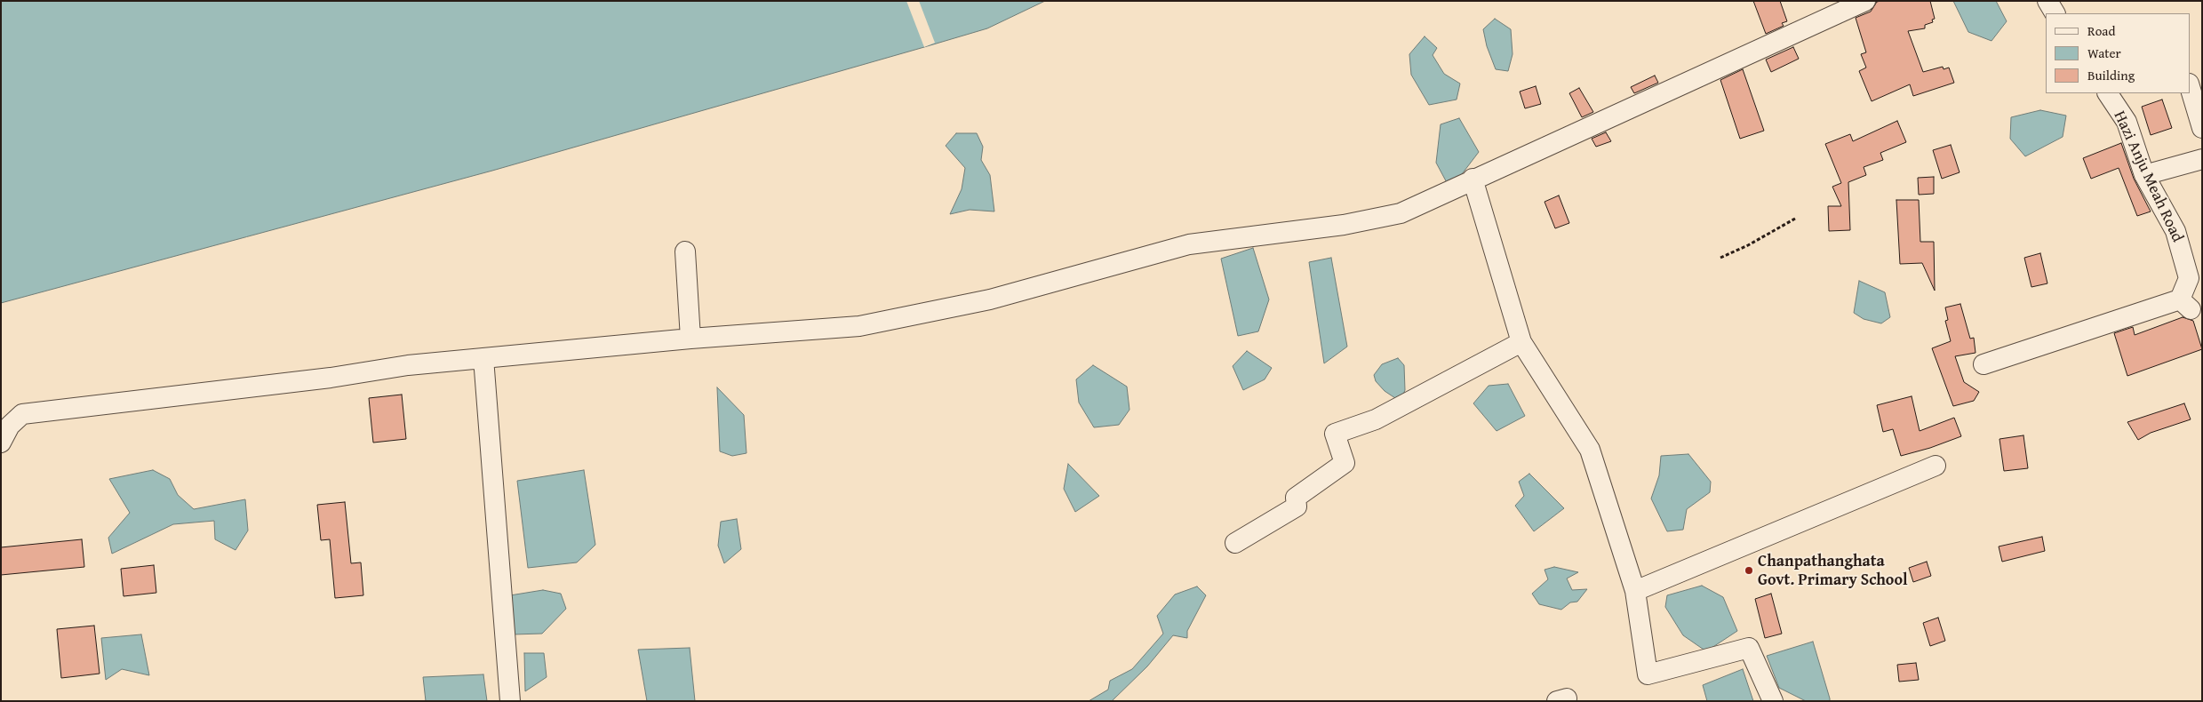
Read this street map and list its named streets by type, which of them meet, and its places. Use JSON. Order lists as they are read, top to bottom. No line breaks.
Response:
{"streets":{"street":["Hazi Anju Meah Road"]},"places":["Chanpathanghata Govt. Primary School"],"legend":["Road","Water","Building"]}
